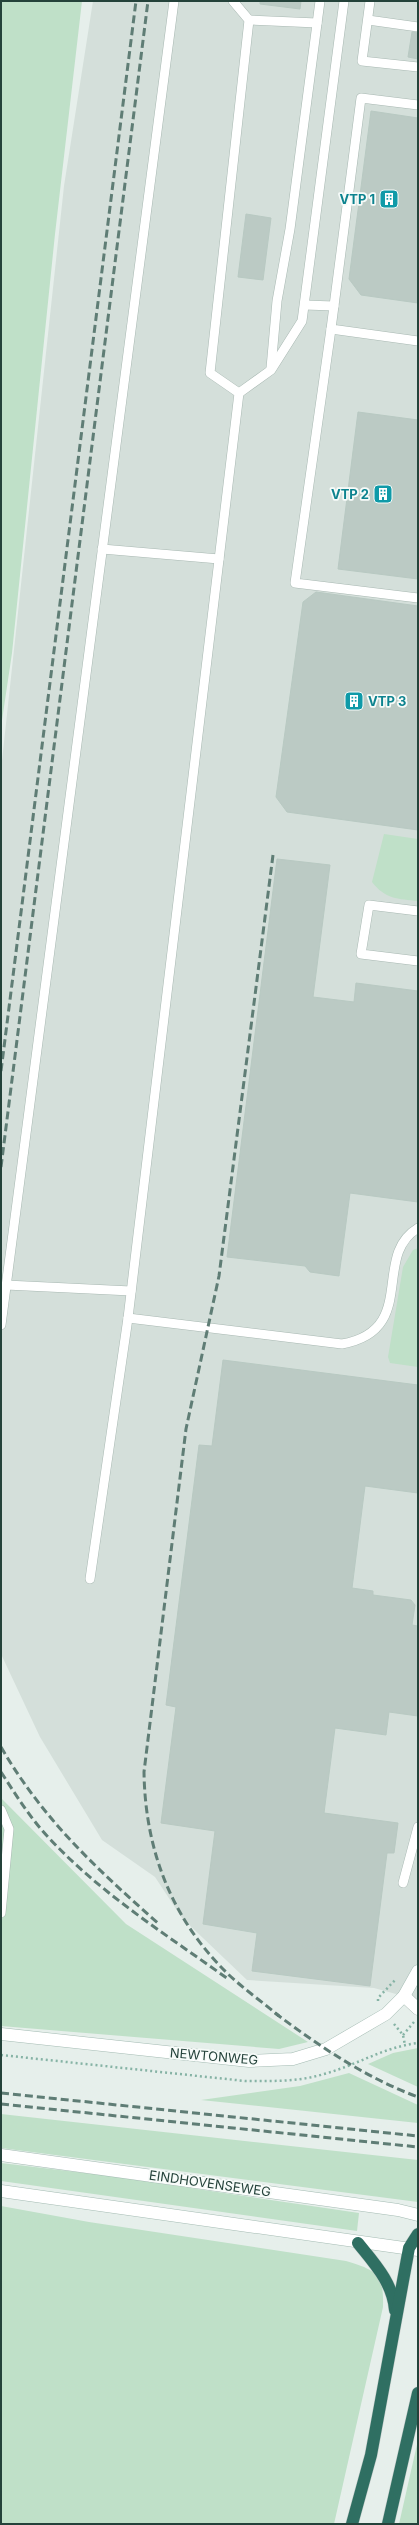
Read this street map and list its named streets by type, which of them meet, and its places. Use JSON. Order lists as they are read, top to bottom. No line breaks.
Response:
{"streets":{"main road":["NEWTONWEG","EINDHOVENSEWEG"]},"places":{"building":["VTP 1","VTP 2","VTP 3"]}}
